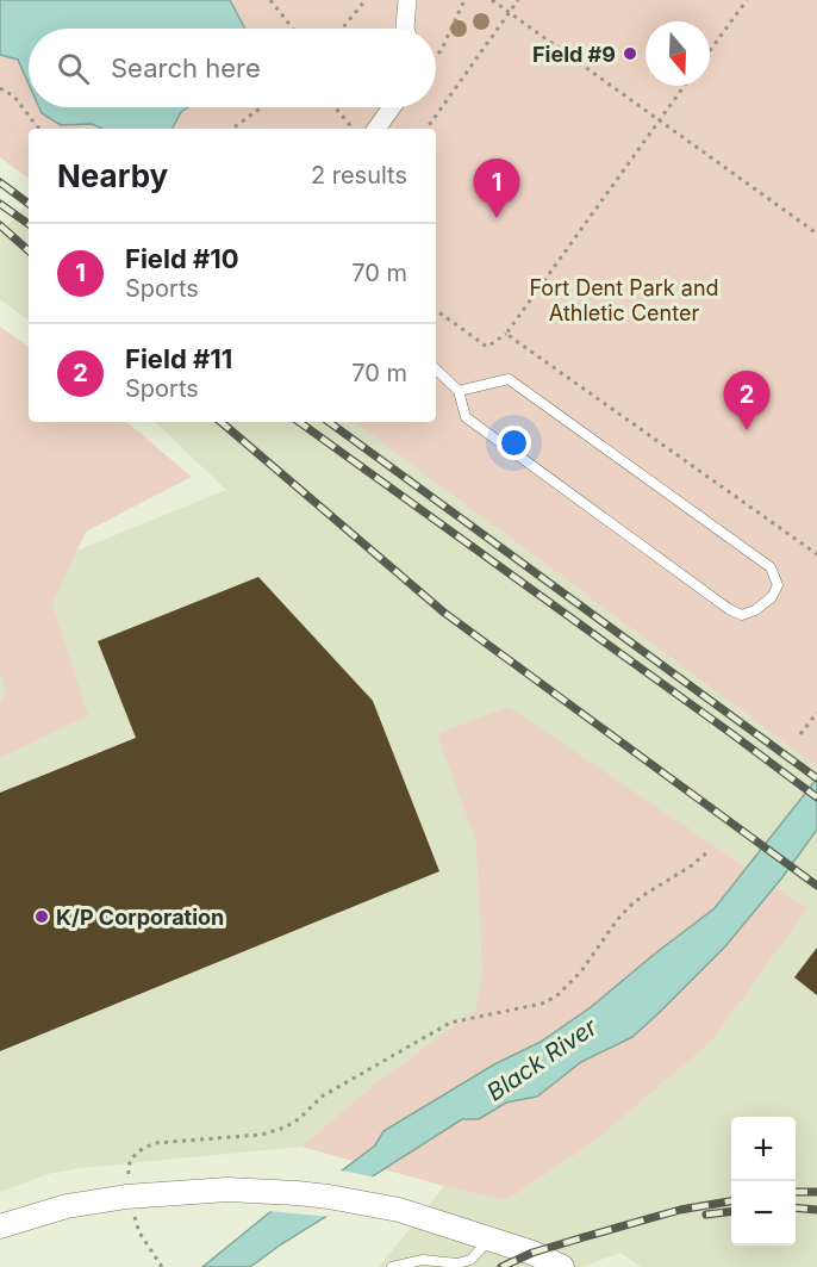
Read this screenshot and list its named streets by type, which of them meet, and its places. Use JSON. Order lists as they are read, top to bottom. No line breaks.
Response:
{"water":["Black River"],"parks":["Fort Dent Park and Athletic Center"],"places":["Field #9","K/P Corporation"],"north":"bottom","page":{"search":"Search here","heading":["Nearby","2 results"],"pins":["1","2"],"list":[{"mark":"1","name":"Field #10","note":"Sports","value":"70 m"},{"mark":"2","name":"Field #11","note":"Sports","value":"70 m"}],"map_buttons":["+","−"]}}
